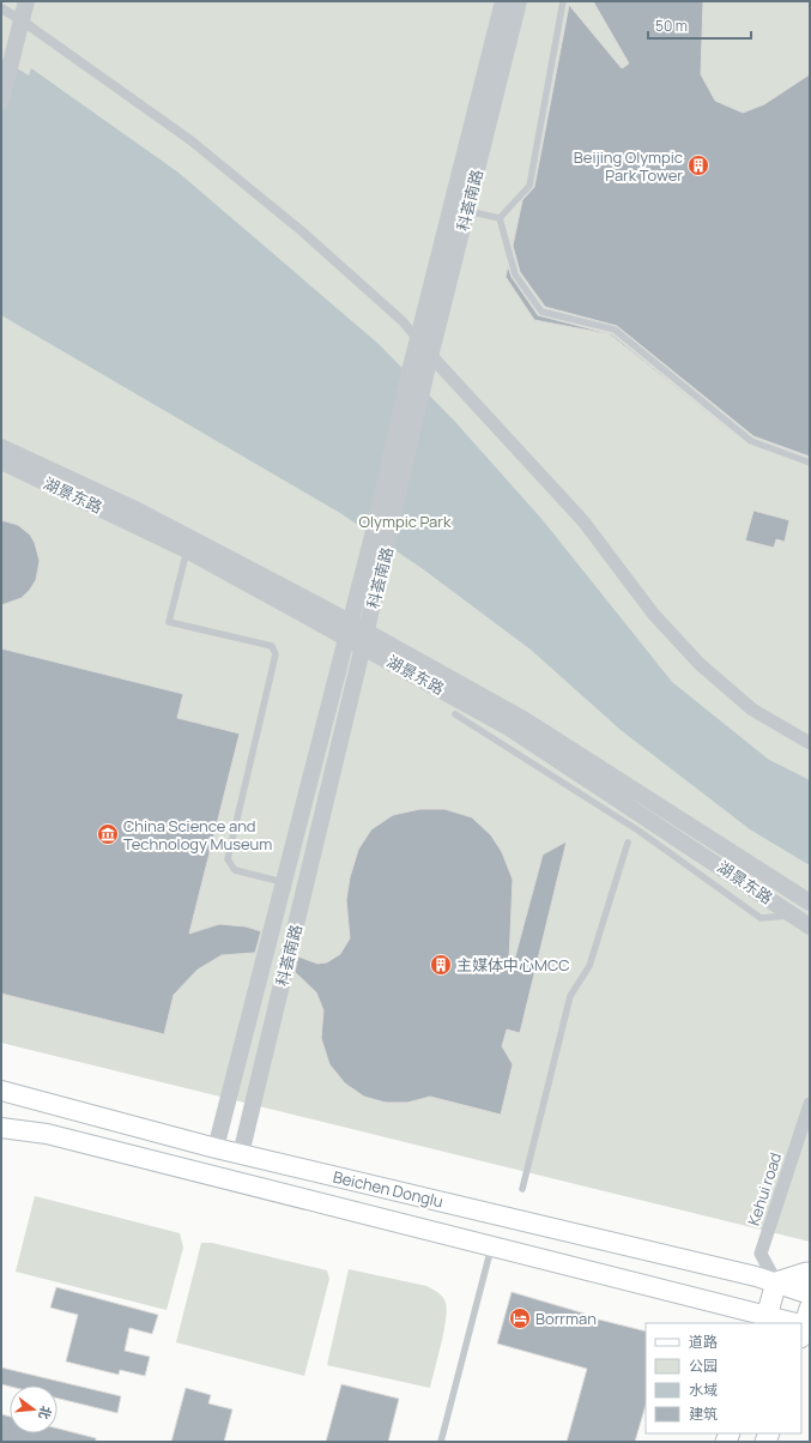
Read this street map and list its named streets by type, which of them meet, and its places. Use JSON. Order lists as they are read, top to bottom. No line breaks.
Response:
{"streets":{"main road":["Beichen Donglu"],"street":["科荟南路","湖景东路","Kehui road"]},"crossings":[["科荟南路","湖景东路"],["科荟南路","Beichen Donglu"],["Beichen Donglu","Kehui road"]],"parks":["Olympic Park"],"places":{"building":["Beijing Olympic Park Tower","主媒体中心MCC"],"museum":["China Science and Technology Museum"],"hotel":["Borrman"]},"legend":["道路","公园","水域","建筑"],"scale_bar":"50 m","north":"right"}
